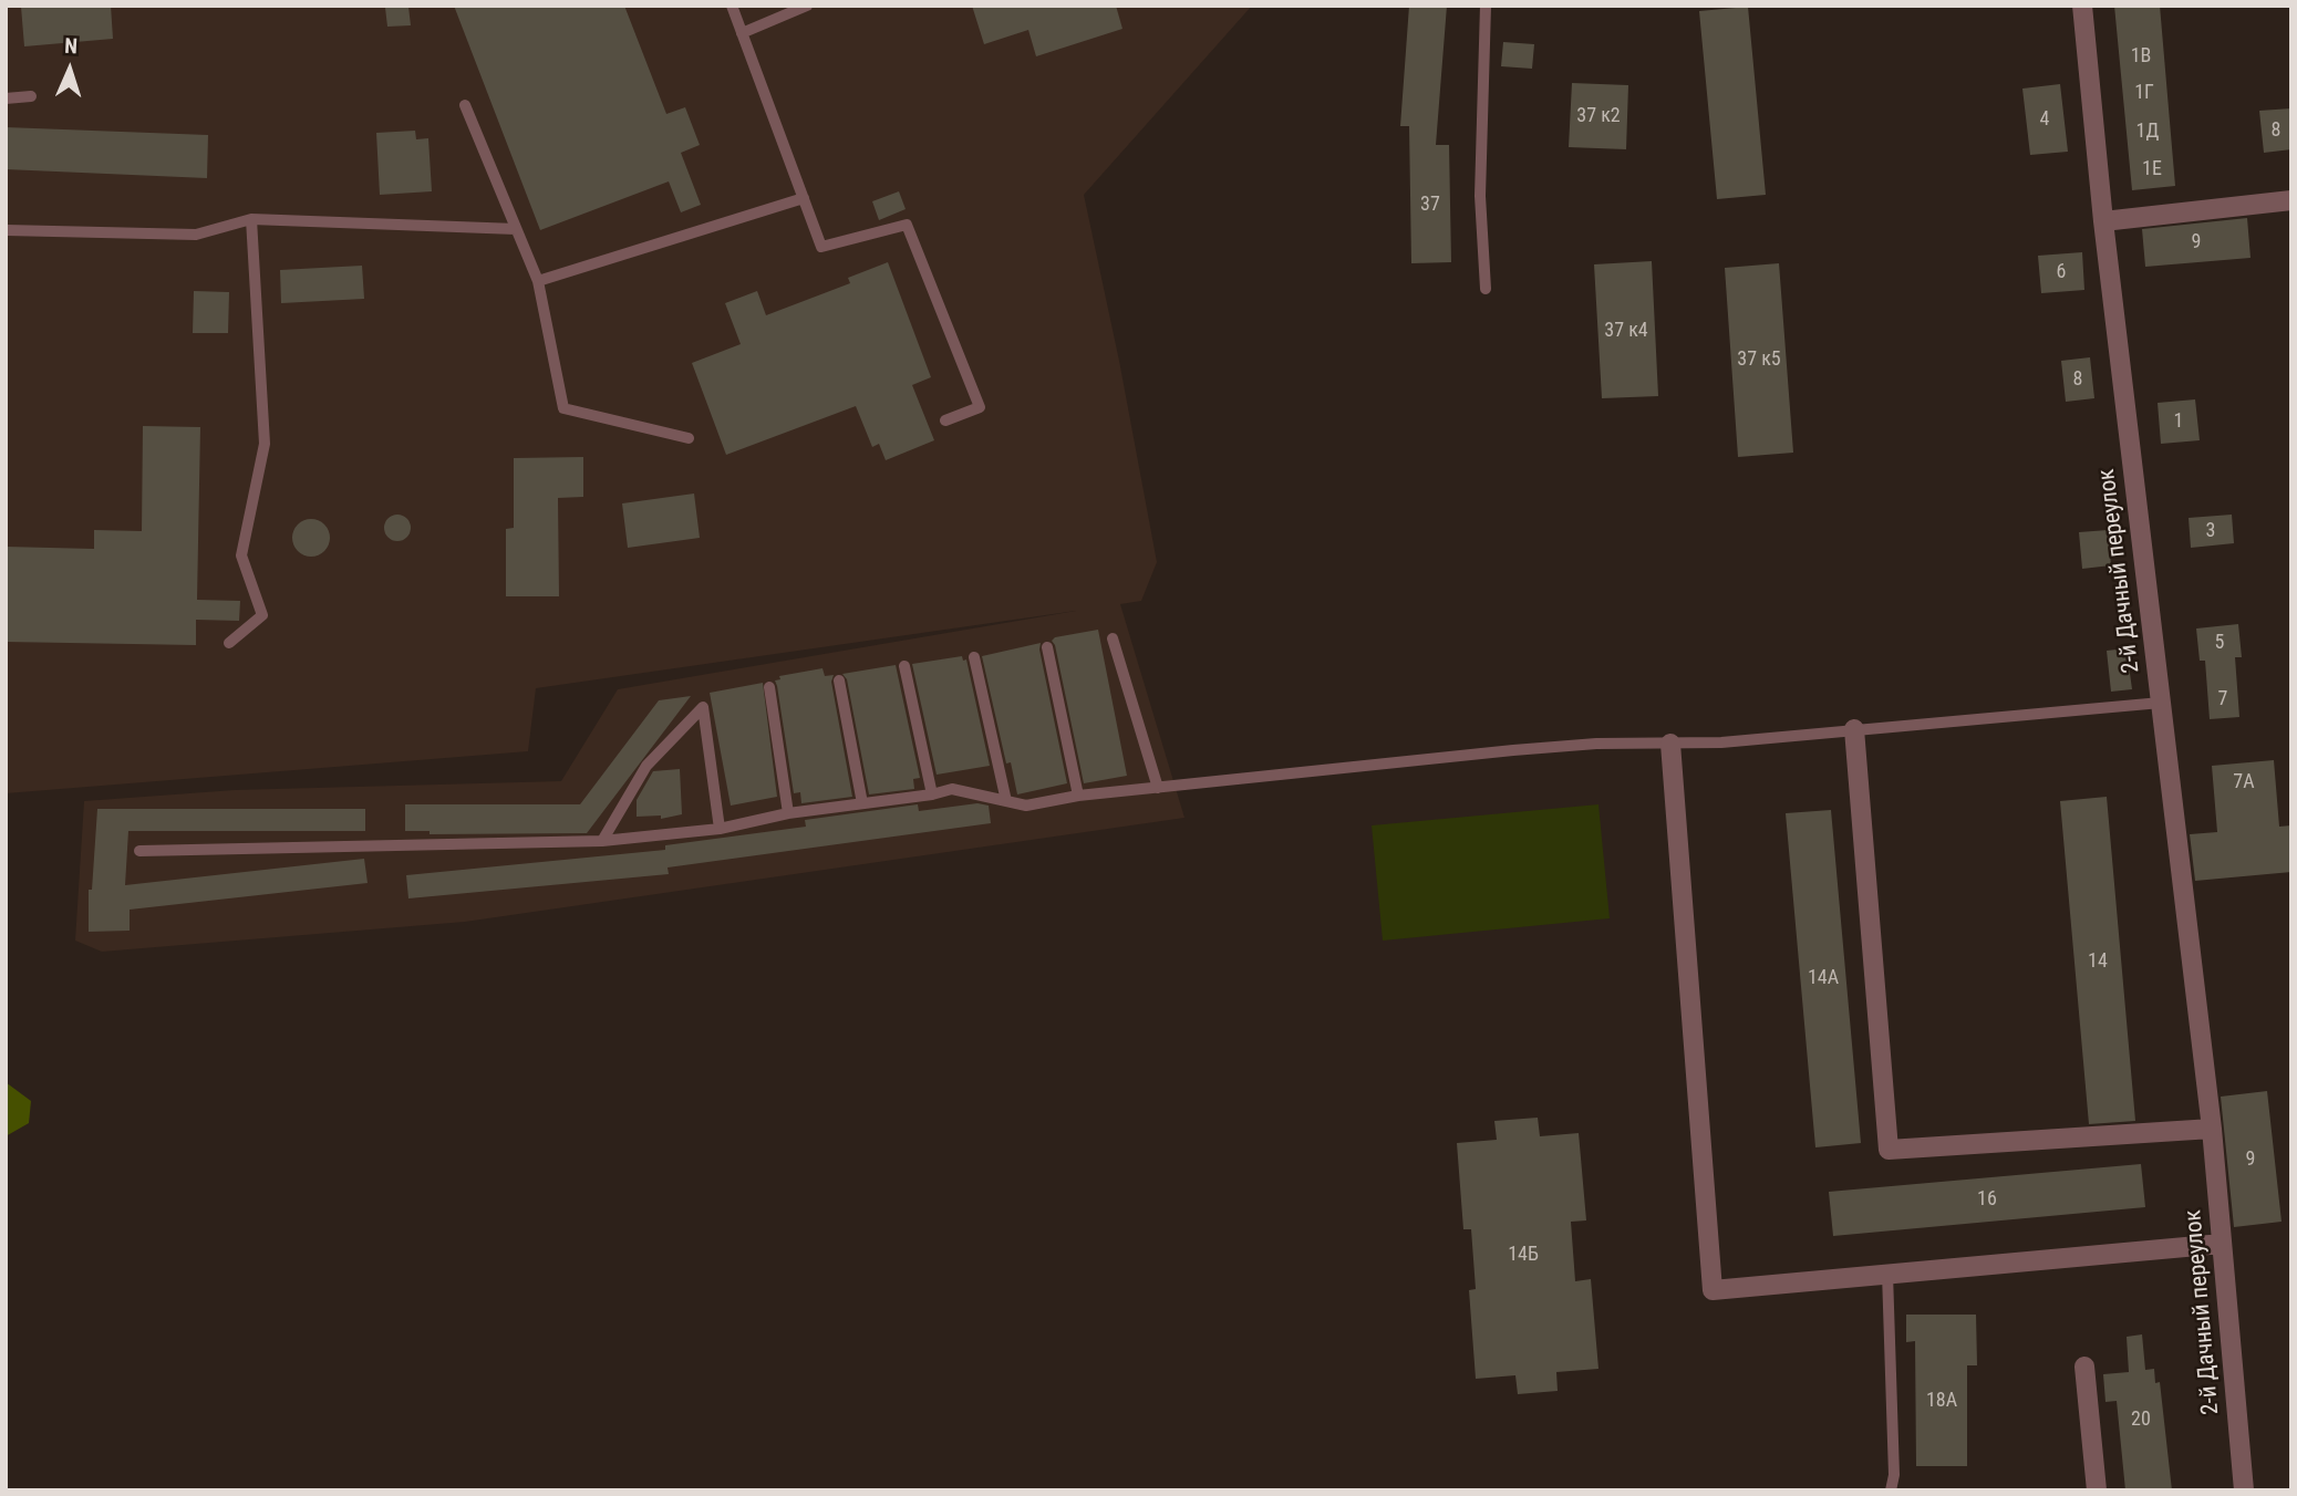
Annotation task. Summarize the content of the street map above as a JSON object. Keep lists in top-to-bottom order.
{
  "streets": {
    "street": ["2-й Дачный переулок"]
  },
  "house_numbers": [
    "1В",
    "1Г",
    "37 к2",
    "4",
    "8",
    "1Д",
    "1Е",
    "37",
    "9",
    "6",
    "37 к4",
    "37 к5",
    "8",
    "1",
    "3",
    "5",
    "7",
    "7А",
    "14",
    "14А",
    "9",
    "16",
    "14Б",
    "18А",
    "20"
  ],
  "north": "top"
}
